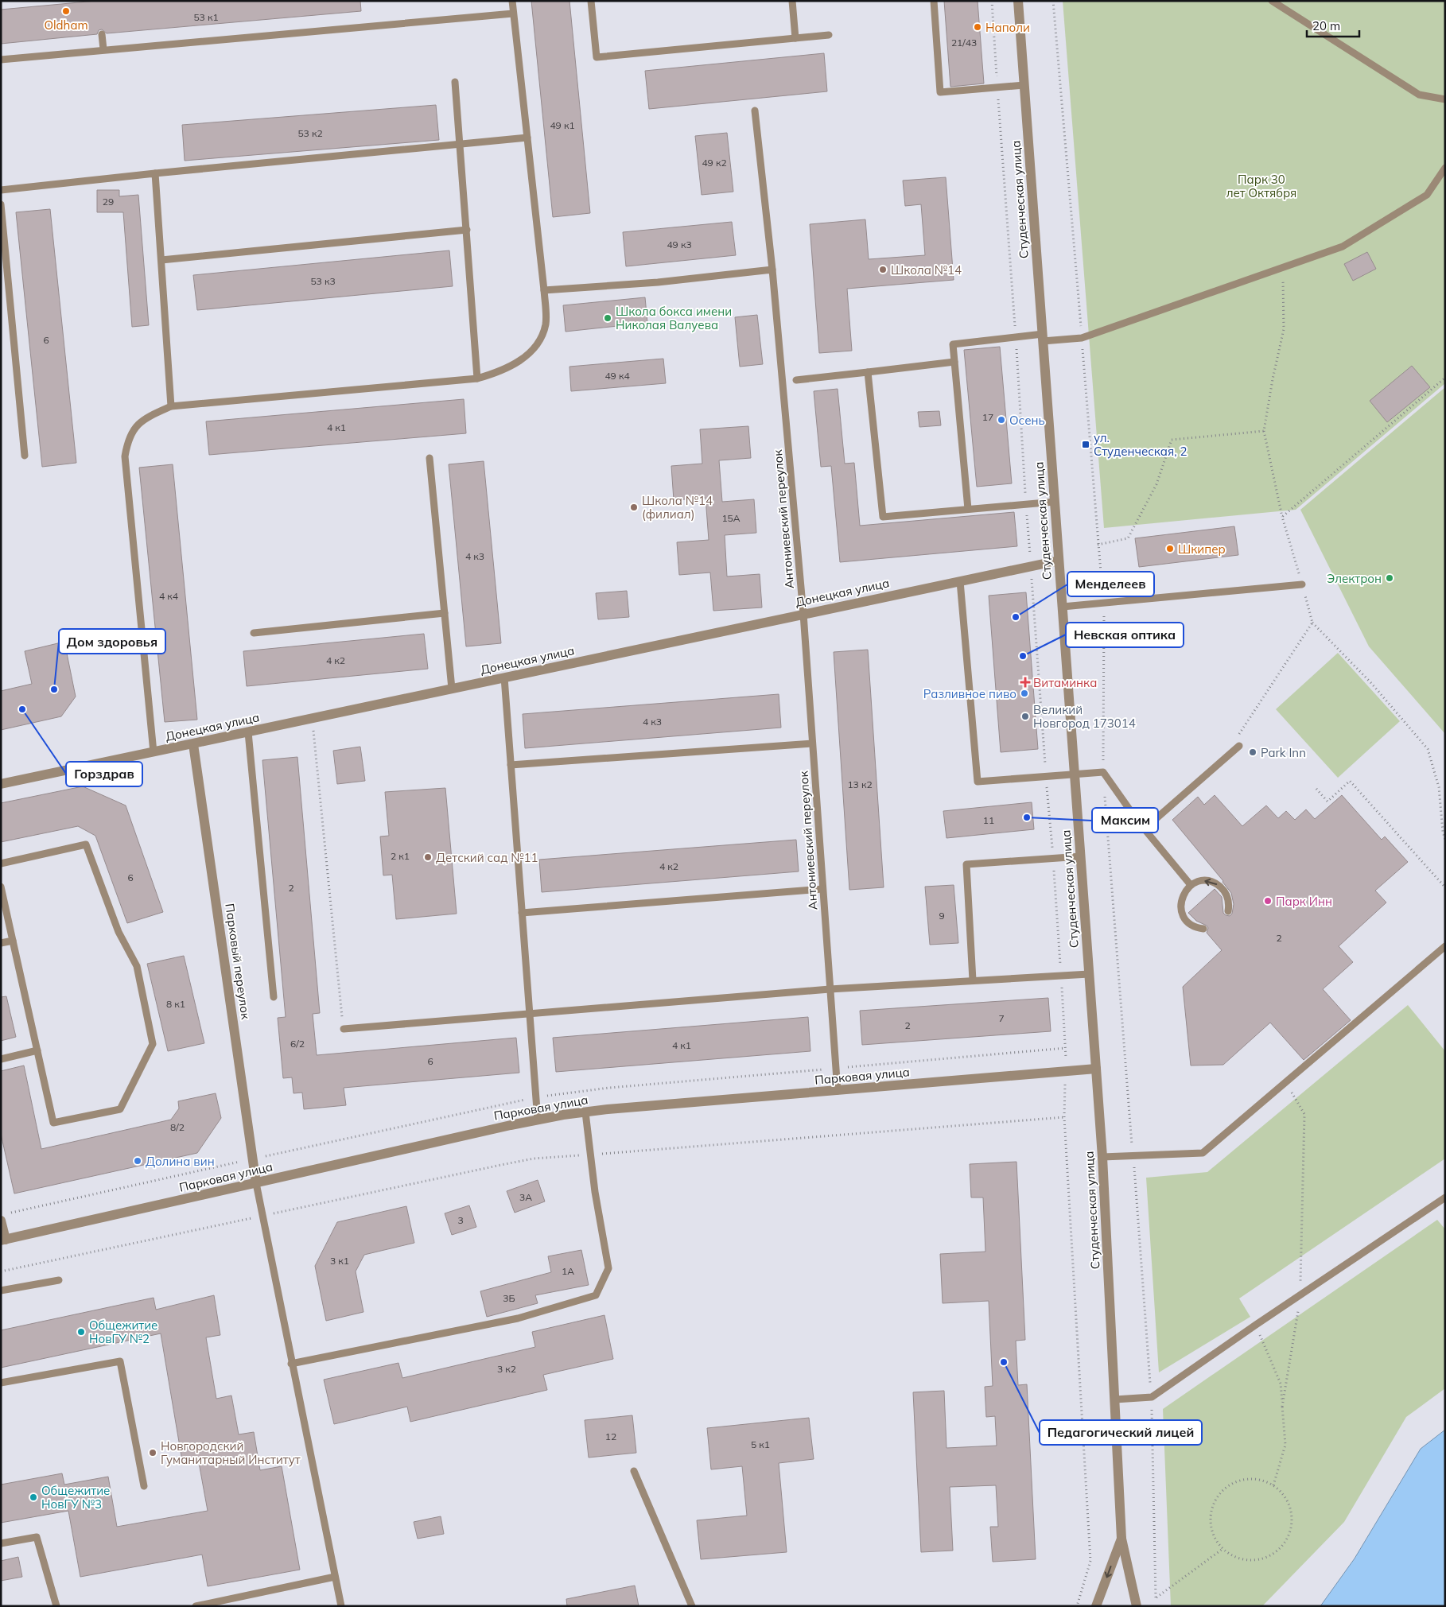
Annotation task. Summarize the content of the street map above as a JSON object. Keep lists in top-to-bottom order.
{
  "streets": {
    "street": [
      "Студенческая улица",
      "Донецкая улица",
      "Парковый переулок",
      "Парковая улица"
    ],
    "lane": ["Антониевский переулок"]
  },
  "crossings": [
    ["Студенческая улица", "Донецкая улица"],
    ["Студенческая улица", "Парковая улица"],
    ["Антониевский переулок", "Донецкая улица"],
    ["Антониевский переулок", "Парковая улица"],
    ["Донецкая улица", "Парковый переулок"],
    ["Парковый переулок", "Парковая улица"]
  ],
  "parks": ["Парк 30 лет Октября"],
  "places": {
    "other": [
      "Oldham",
      "Наполи",
      "Школа №14",
      "Школа бокса имени Николая Валуева",
      "Осень",
      "Школа №14 (филиал)",
      "Шкипер",
      "Электрон",
      "Менделеев",
      "Невская оптика",
      "Дом здоровья",
      "Разливное пиво",
      "Горздрав",
      "Великий Новгород 173014",
      "Park Inn",
      "Максим",
      "Детский сад №11",
      "Парк Инн",
      "Долина вин",
      "Общежитие НовГУ №2",
      "Педагогический лицей",
      "Новгородский Гуманитарный Институт",
      "Общежитие НовГУ №3"
    ],
    "transit": ["ул. Студенческая, 2"],
    "health": ["Витаминка"]
  },
  "house_numbers": [
    "53 к1",
    "21/43",
    "49 к1",
    "53 к2",
    "49 к2",
    "29",
    "49 к3",
    "53 к3",
    "6",
    "49 к4",
    "17",
    "4 к1",
    "15А",
    "4 к3",
    "4 к4",
    "4 к2",
    "4 к3",
    "13 к2",
    "11",
    "2 к1",
    "4 к2",
    "6",
    "2",
    "9",
    "2",
    "8 к1",
    "7",
    "2",
    "6/2",
    "4 к1",
    "6",
    "8/2",
    "3А",
    "3",
    "3 к1",
    "1А",
    "3Б",
    "3 к2",
    "12",
    "5 к1"
  ],
  "scale_bar": "20 m"
}
